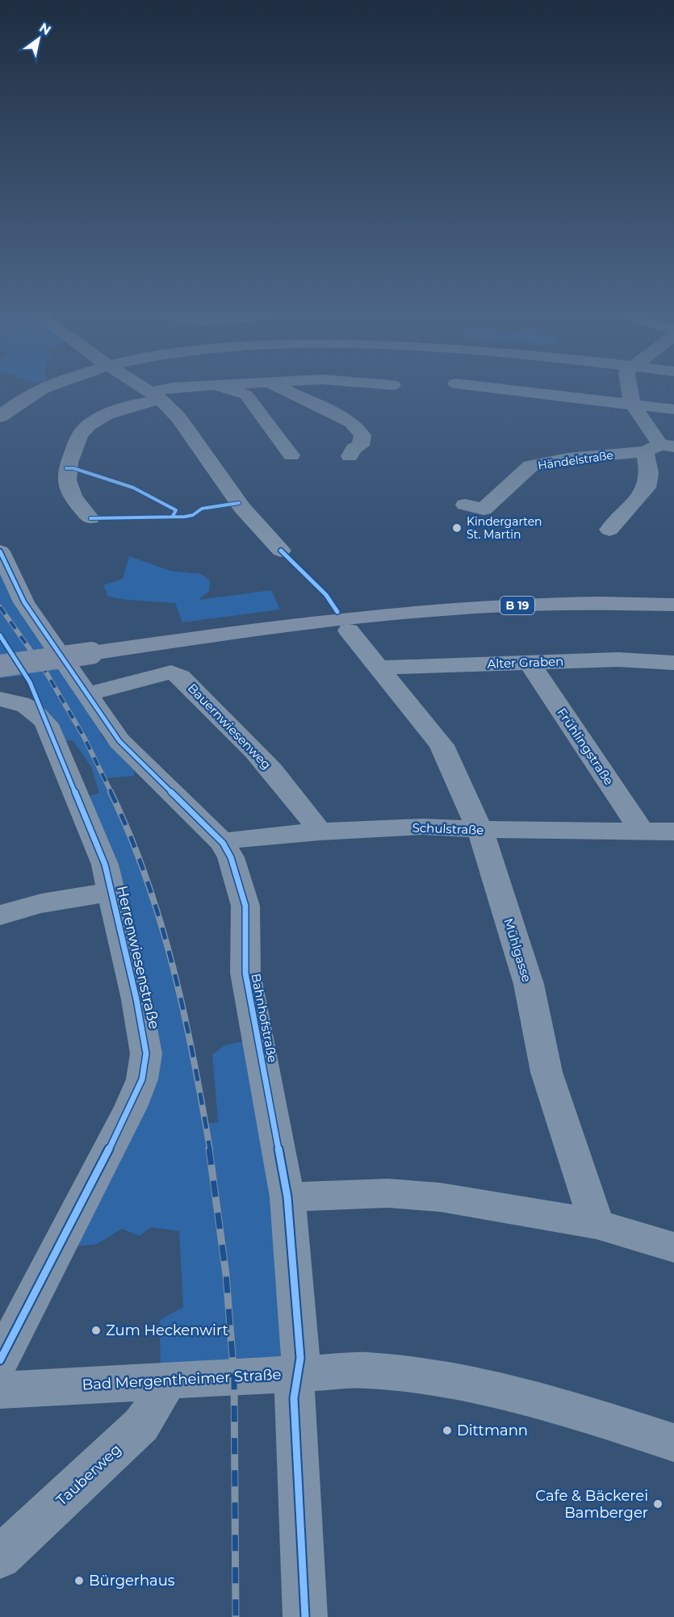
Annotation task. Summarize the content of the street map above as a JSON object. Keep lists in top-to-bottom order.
{
  "streets": {
    "main road": ["B 19"],
    "street": [
      "Händelstraße",
      "Alter Graben",
      "Bauernwiesenweg",
      "Frühlingstraße",
      "Schulstraße",
      "Mühlgasse",
      "Herrenwiesenstraße",
      "Bahnhofstraße",
      "Bad Mergentheimer Straße",
      "Tauberweg"
    ]
  },
  "crossings": [
    ["B 19", "Mühlgasse"],
    ["Alter Graben", "Frühlingstraße"],
    ["Alter Graben", "Mühlgasse"],
    ["Bauernwiesenweg", "Schulstraße"],
    ["Bauernwiesenweg", "Bahnhofstraße"],
    ["Frühlingstraße", "Schulstraße"],
    ["Schulstraße", "Mühlgasse"],
    ["Schulstraße", "Bahnhofstraße"],
    ["Bahnhofstraße", "Bad Mergentheimer Straße"],
    ["Bad Mergentheimer Straße", "Tauberweg"]
  ],
  "places": [
    "Kindergarten St. Martin",
    "Zum Heckenwirt",
    "Dittmann",
    "Cafe & Bäckerei Bamberger",
    "Bürgerhaus"
  ],
  "north": "top right"
}
